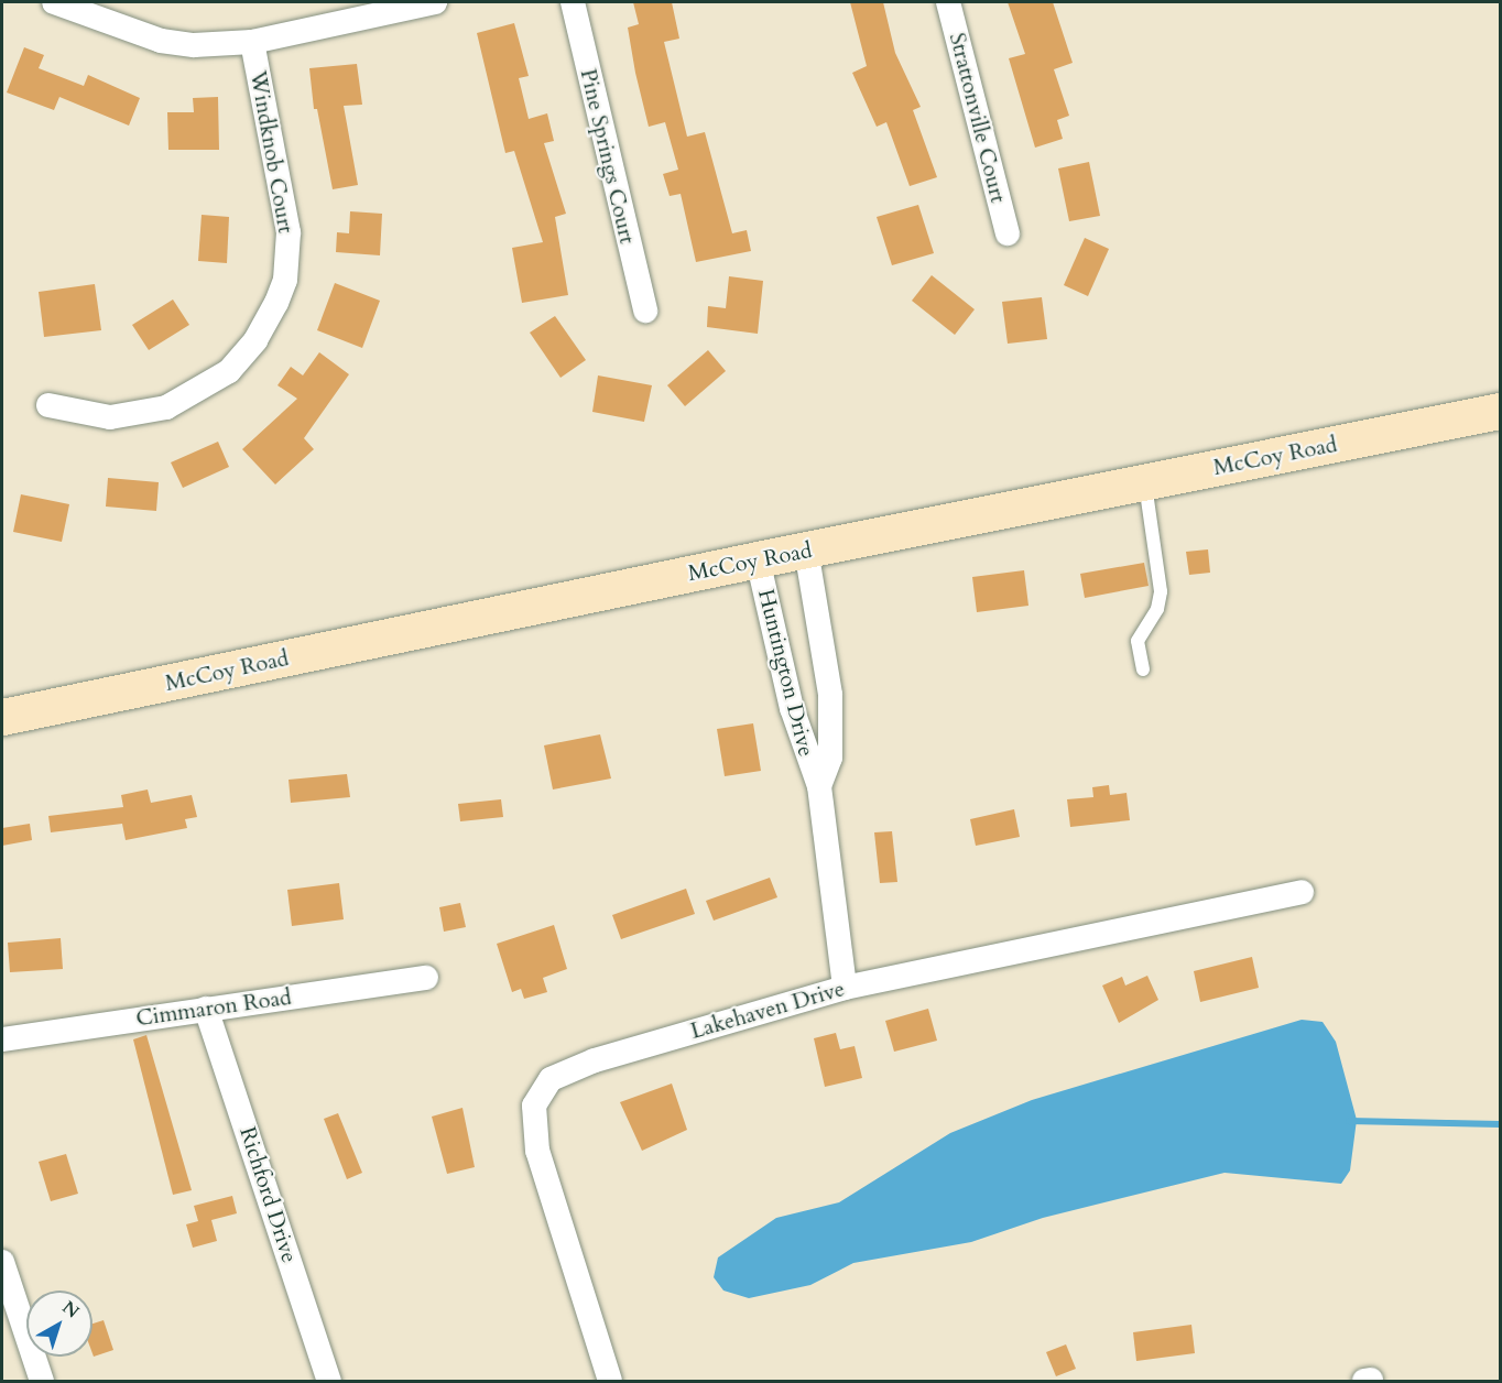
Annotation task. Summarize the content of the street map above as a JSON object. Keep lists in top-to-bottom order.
{
  "streets": {
    "main road": ["McCoy Road"],
    "street": [
      "Strattonville Court",
      "Windknob Court",
      "Pine Springs Court",
      "Huntington Drive",
      "Cimmaron Road",
      "Lakehaven Drive",
      "Richford Drive"
    ]
  },
  "crossings": [
    ["McCoy Road", "Huntington Drive"],
    ["Huntington Drive", "Lakehaven Drive"],
    ["Cimmaron Road", "Richford Drive"]
  ],
  "north": "top right"
}
